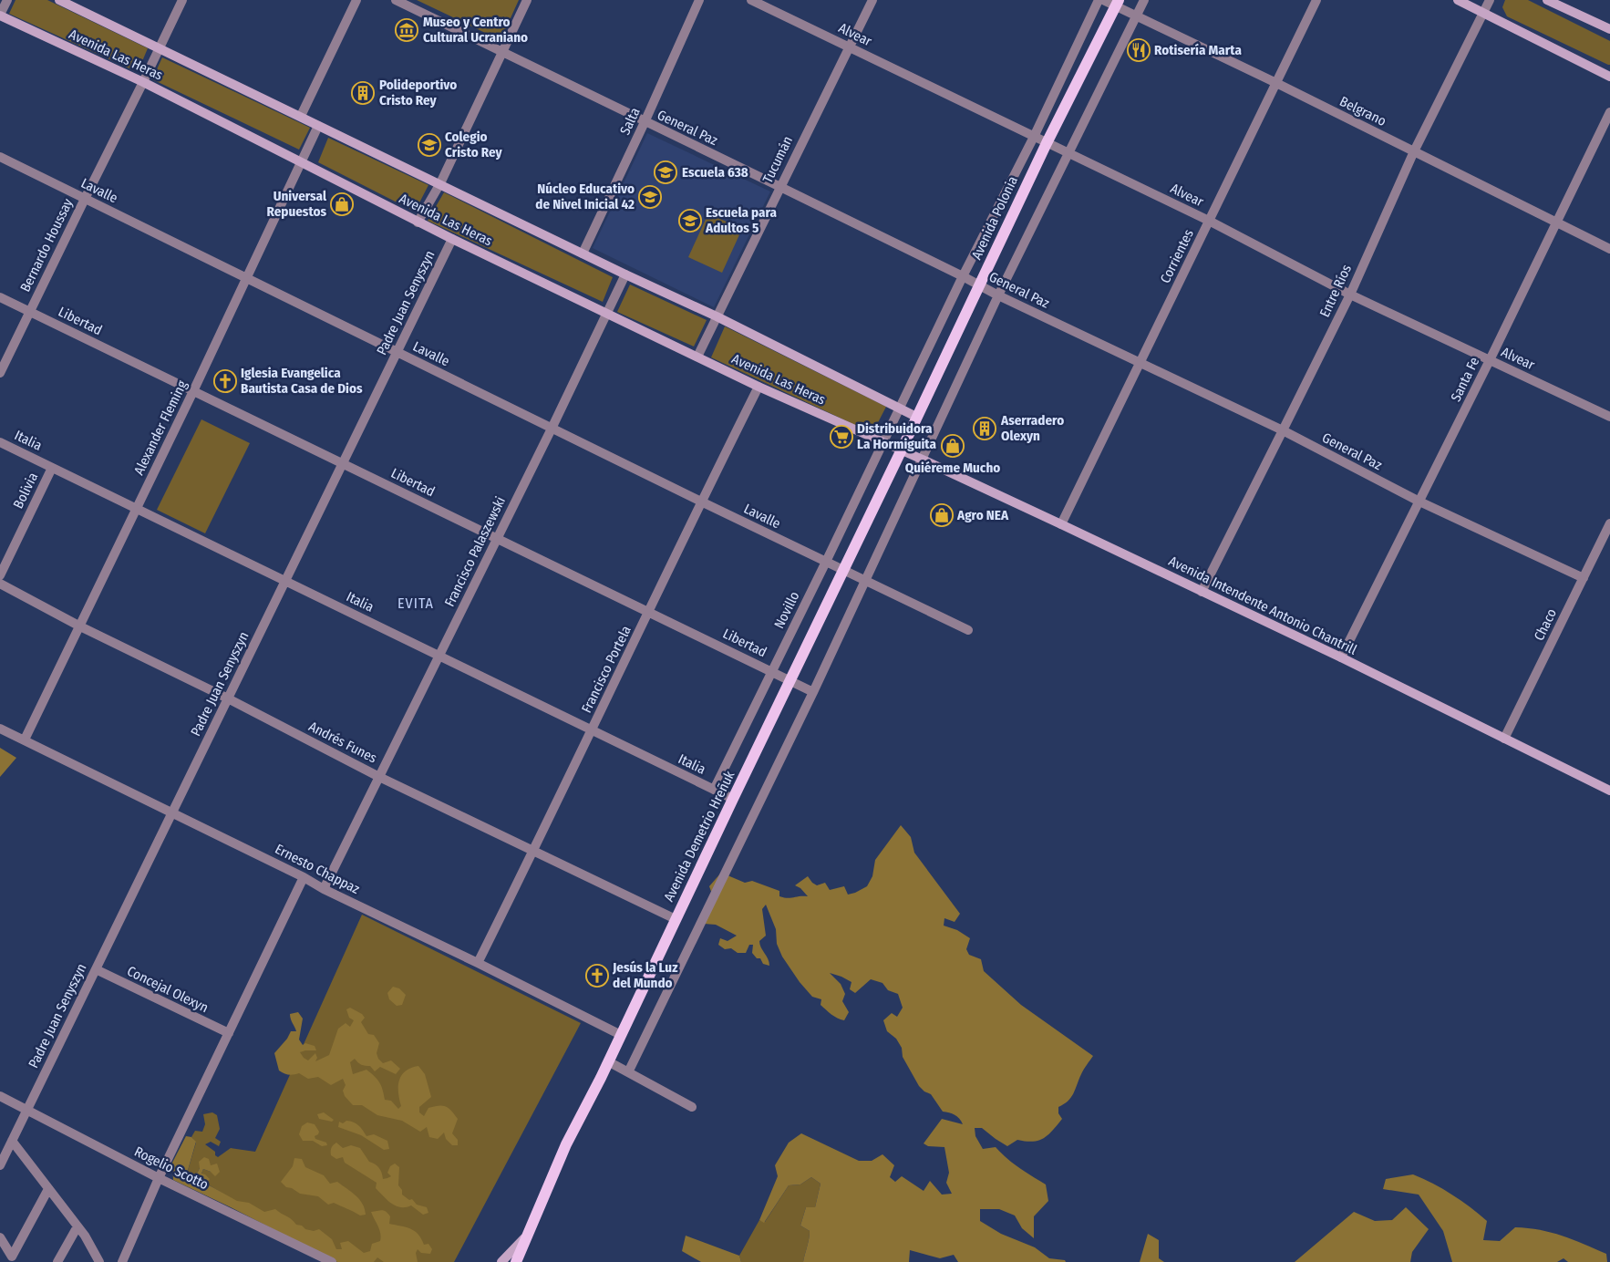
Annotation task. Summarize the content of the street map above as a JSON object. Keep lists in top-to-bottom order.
{
  "streets": {
    "main road": [
      "Avenida Las Heras",
      "Avenida Polonia",
      "Avenida Intendente Antonio Chantrill",
      "Avenida Demetrio Hreñuk"
    ],
    "street": [
      "Alvear",
      "Belgrano",
      "Salta",
      "General Paz",
      "Tucumán",
      "Lavalle",
      "Bernardo Houssay",
      "Corrientes",
      "Entre Ríos",
      "Padre Juan Senyszyn",
      "Libertad",
      "Santa Fe",
      "Alexander Fleming",
      "Italia",
      "Bolivia",
      "Francisco Palaszewski",
      "Novillo",
      "Chaco",
      "Francisco Portela",
      "Andrés Funes",
      "Ernesto Chappaz",
      "Concejal Olexyn",
      "Rogelio Scotto"
    ]
  },
  "crossings": [
    ["Alvear", "Tucumán"],
    ["Alvear", "Avenida Polonia"],
    ["Alvear", "Corrientes"],
    ["Alvear", "Entre Ríos"],
    ["Alvear", "Santa Fe"],
    ["Avenida Las Heras", "Salta"],
    ["Avenida Las Heras", "Tucumán"],
    ["Avenida Las Heras", "Avenida Polonia"],
    ["Avenida Las Heras", "Bernardo Houssay"],
    ["Avenida Las Heras", "Padre Juan Senyszyn"],
    ["Avenida Las Heras", "Alexander Fleming"],
    ["Avenida Las Heras", "Francisco Palaszewski"],
    ["Avenida Las Heras", "Avenida Intendente Antonio Chantrill"],
    ["Avenida Las Heras", "Novillo"],
    ["Avenida Las Heras", "Francisco Portela"],
    ["Avenida Las Heras", "Avenida Demetrio Hreñuk"],
    ["Belgrano", "Avenida Polonia"],
    ["Belgrano", "Corrientes"],
    ["Belgrano", "Entre Ríos"],
    ["Belgrano", "Santa Fe"],
    ["Salta", "General Paz"],
    ["General Paz", "Tucumán"],
    ["General Paz", "Avenida Polonia"],
    ["General Paz", "Corrientes"],
    ["General Paz", "Entre Ríos"],
    ["General Paz", "Santa Fe"],
    ["General Paz", "Chaco"],
    ["Lavalle", "Bernardo Houssay"],
    ["Lavalle", "Padre Juan Senyszyn"],
    ["Lavalle", "Alexander Fleming"],
    ["Lavalle", "Francisco Palaszewski"],
    ["Lavalle", "Novillo"],
    ["Lavalle", "Francisco Portela"],
    ["Lavalle", "Avenida Demetrio Hreñuk"],
    ["Avenida Polonia", "Avenida Intendente Antonio Chantrill"],
    ["Avenida Polonia", "Novillo"],
    ["Avenida Polonia", "Avenida Demetrio Hreñuk"],
    ["Bernardo Houssay", "Libertad"],
    ["Corrientes", "Avenida Intendente Antonio Chantrill"],
    ["Entre Ríos", "Avenida Intendente Antonio Chantrill"],
    ["Padre Juan Senyszyn", "Libertad"],
    ["Padre Juan Senyszyn", "Italia"],
    ["Padre Juan Senyszyn", "Andrés Funes"],
    ["Padre Juan Senyszyn", "Ernesto Chappaz"],
    ["Padre Juan Senyszyn", "Concejal Olexyn"],
    ["Padre Juan Senyszyn", "Rogelio Scotto"],
    ["Libertad", "Alexander Fleming"],
    ["Libertad", "Francisco Palaszewski"],
    ["Libertad", "Novillo"],
    ["Libertad", "Francisco Portela"],
    ["Libertad", "Avenida Demetrio Hreñuk"],
    ["Santa Fe", "Avenida Intendente Antonio Chantrill"],
    ["Alexander Fleming", "Italia"],
    ["Alexander Fleming", "Andrés Funes"],
    ["Alexander Fleming", "Ernesto Chappaz"],
    ["Italia", "Bolivia"],
    ["Italia", "Francisco Palaszewski"],
    ["Italia", "Novillo"],
    ["Italia", "Francisco Portela"],
    ["Italia", "Avenida Demetrio Hreñuk"],
    ["Francisco Palaszewski", "Andrés Funes"],
    ["Francisco Palaszewski", "Ernesto Chappaz"],
    ["Avenida Intendente Antonio Chantrill", "Chaco"],
    ["Avenida Intendente Antonio Chantrill", "Avenida Demetrio Hreñuk"],
    ["Francisco Portela", "Andrés Funes"],
    ["Francisco Portela", "Ernesto Chappaz"],
    ["Andrés Funes", "Avenida Demetrio Hreñuk"],
    ["Avenida Demetrio Hreñuk", "Ernesto Chappaz"]
  ],
  "districts": ["EVITA"],
  "places": {
    "museum": ["Museo y Centro Cultural Ucraniano"],
    "restaurant": ["Rotisería Marta"],
    "building": ["Polideportivo Cristo Rey", "Aserradero Olexyn"],
    "school or university": [
      "Colegio Cristo Rey",
      "Escuela 638",
      "Núcleo Educativo de Nivel Inicial 42",
      "Escuela para Adultos 5"
    ],
    "shop": ["Universal Repuestos", "Quiéreme Mucho", "Agro NEA"],
    "church": ["Iglesia Evangelica Bautista Casa de Dios", "Jesús la Luz del Mundo"],
    "supermarket": ["Distribuidora La Hormiguita"]
  }
}
